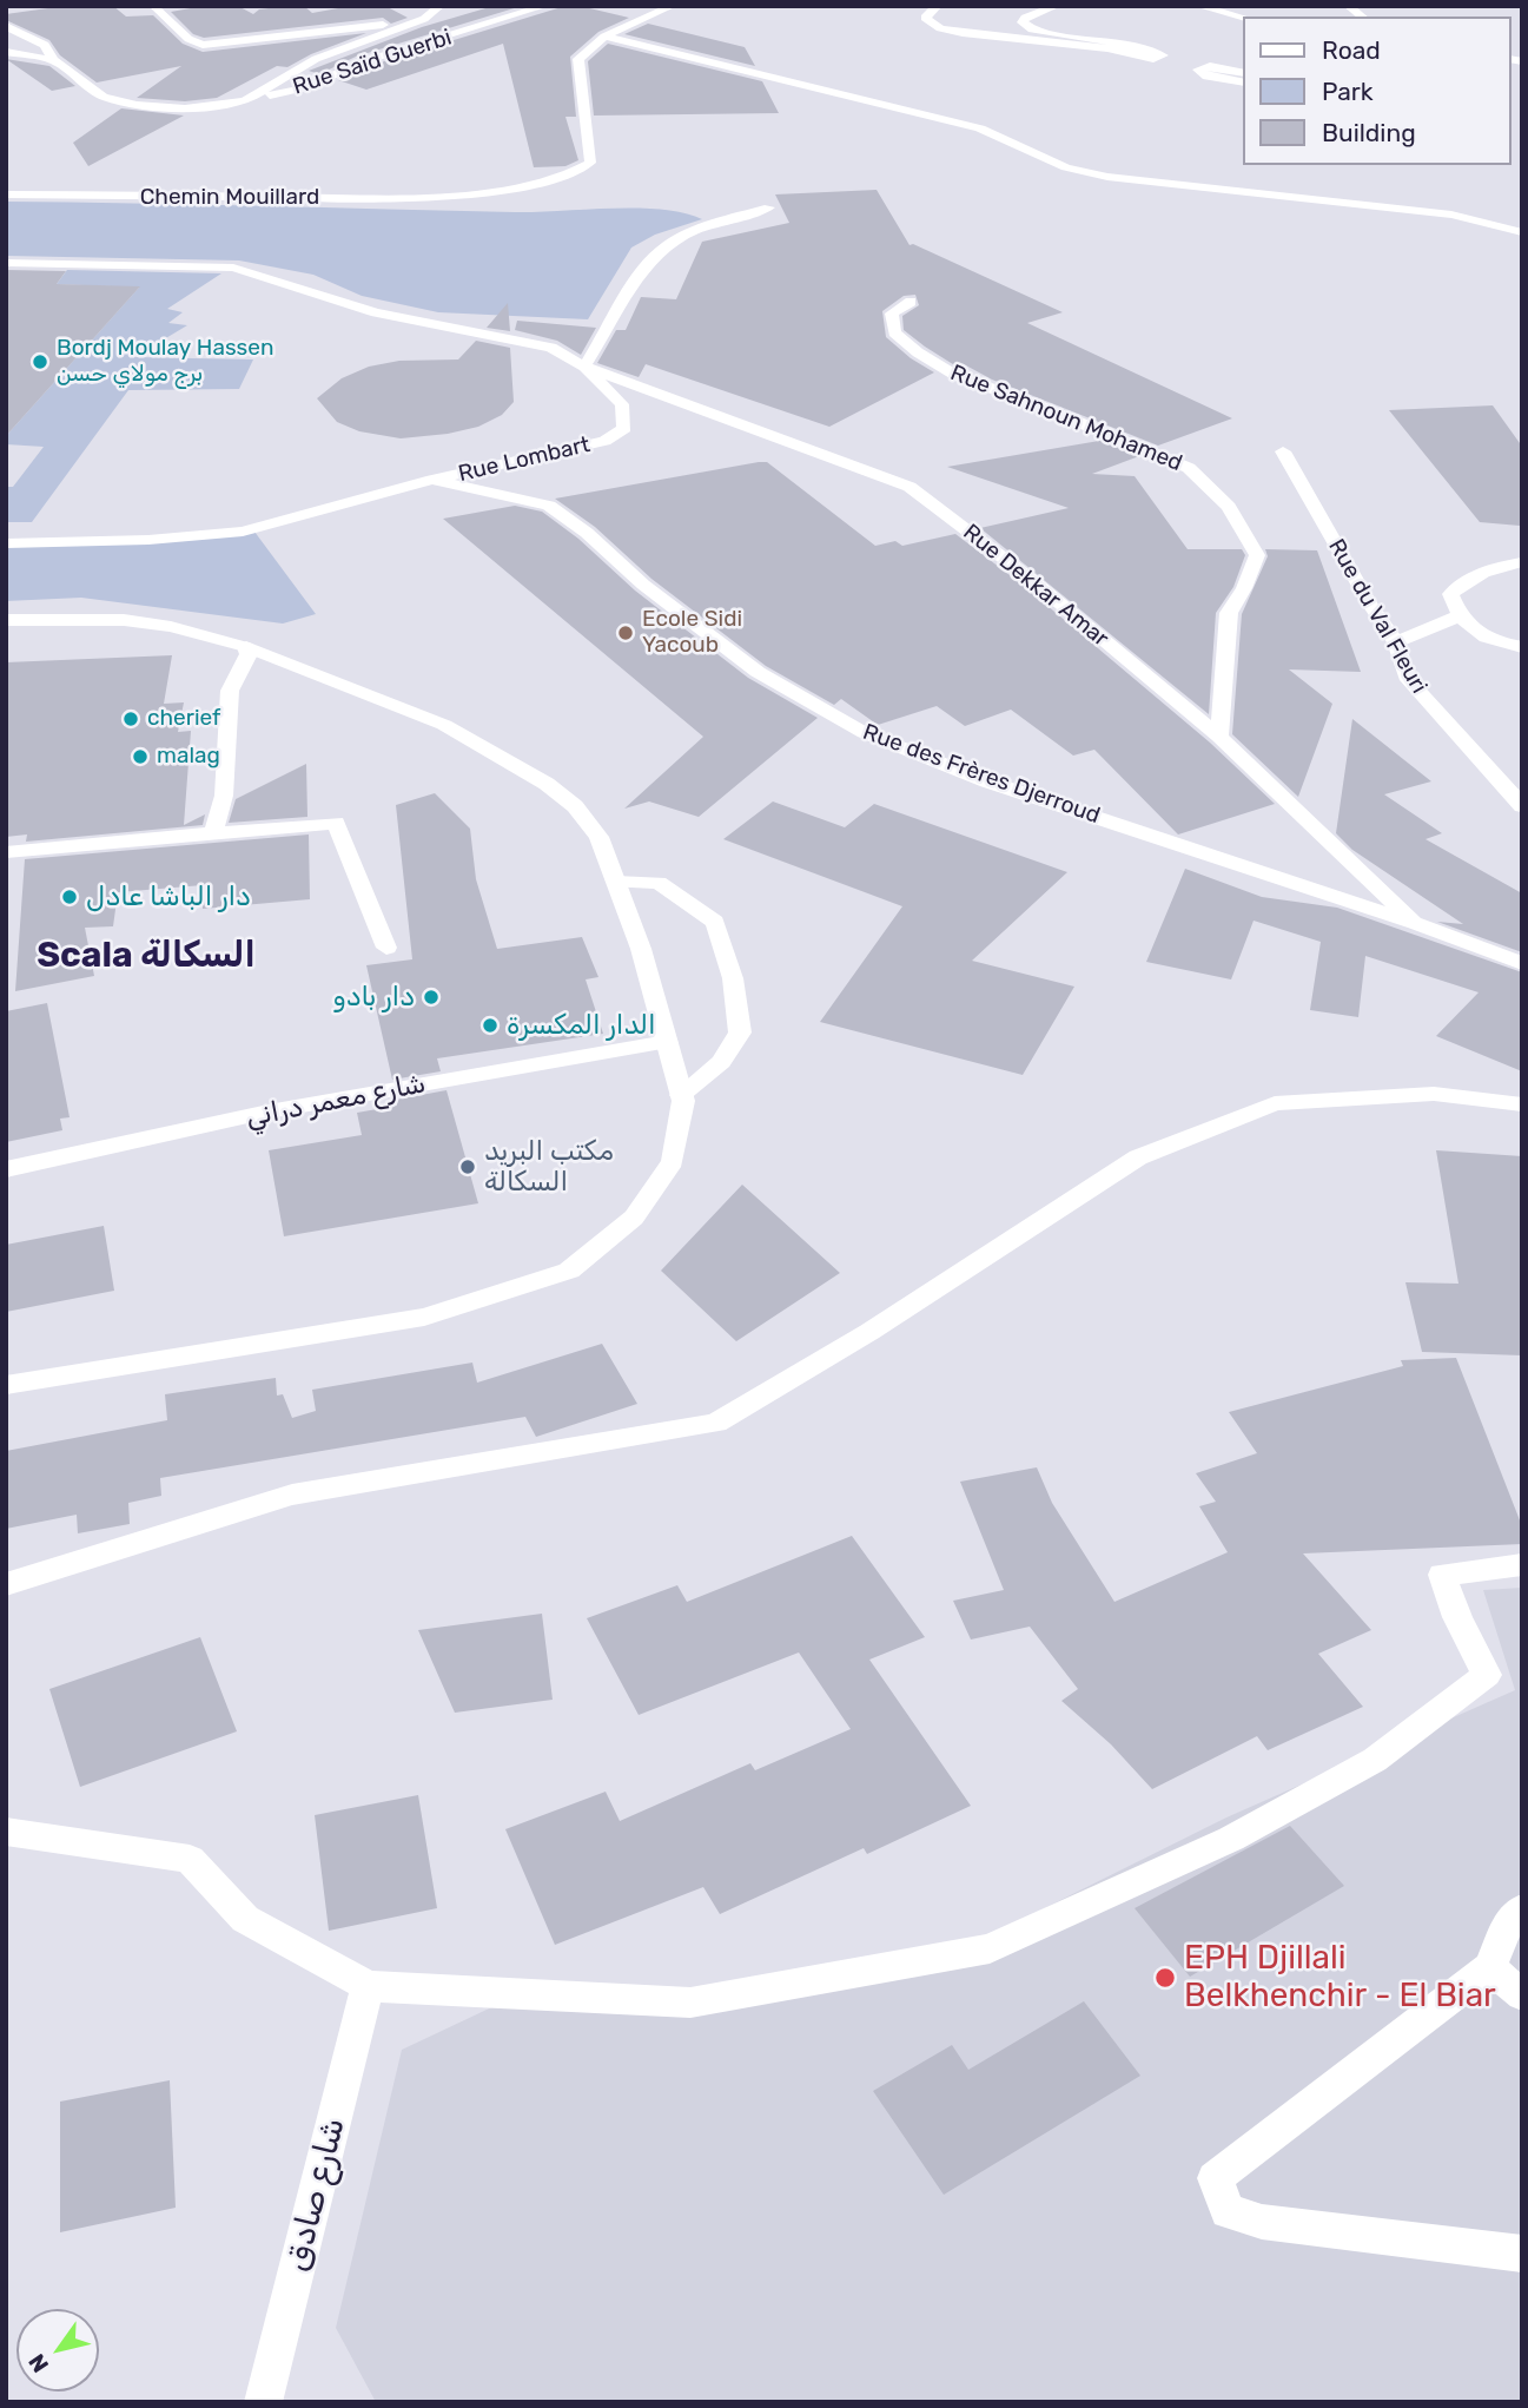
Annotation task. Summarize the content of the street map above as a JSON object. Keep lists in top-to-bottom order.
{
  "streets": {
    "street": [
      "Rue Saïd Guerbi",
      "Chemin Mouillard",
      "Rue Sahnoun Mohamed",
      "Rue Lombart",
      "Rue Dekkar Amar",
      "Rue du Val Fleuri",
      "Rue des Frères Djerroud",
      "شارع معمر دراني",
      "شارع صادق"
    ]
  },
  "crossings": [
    ["Rue Sahnoun Mohamed", "Rue Dekkar Amar"],
    ["Rue Lombart", "Rue Dekkar Amar"],
    ["Rue Lombart", "Rue des Frères Djerroud"],
    ["Rue Dekkar Amar", "Rue des Frères Djerroud"]
  ],
  "districts": ["Scala السكالة"],
  "places": [
    "Bordj Moulay Hassen برج مولاي حسن",
    "Ecole Sidi Yacoub",
    "cherief",
    "malag",
    "دار الباشا عادل",
    "دار بادو",
    "الدار المكسرة",
    "مكتب البريد السكالة",
    "EPH Djillali Belkhenchir - El Biar"
  ],
  "legend": ["Road", "Park", "Building"],
  "north": "bottom left"
}
